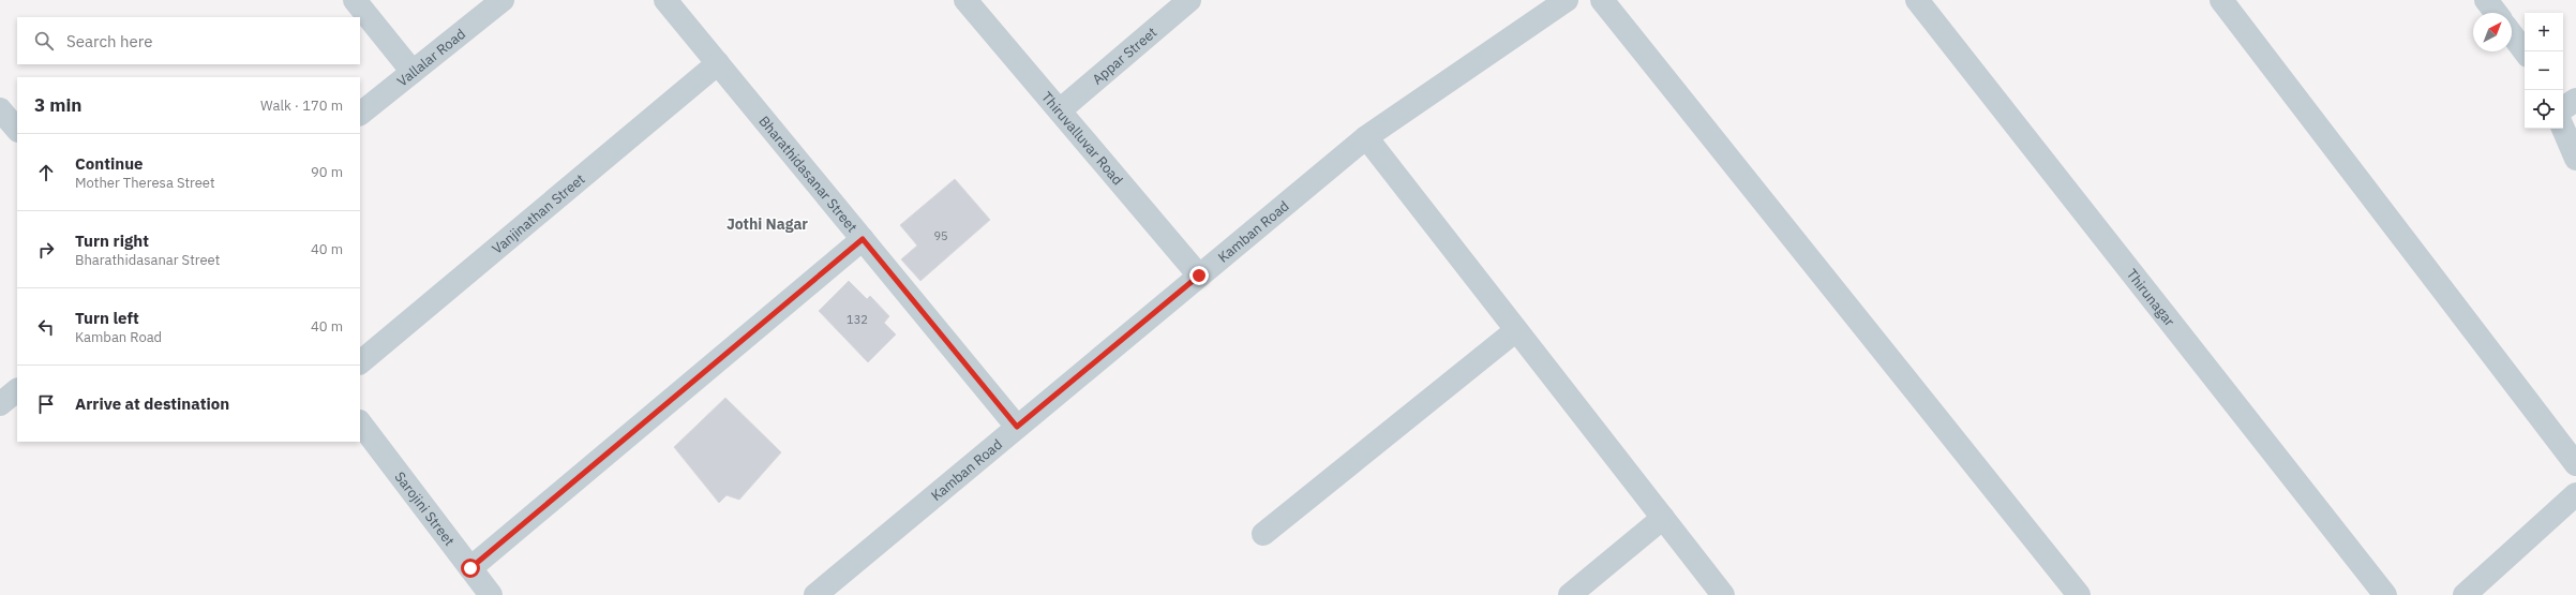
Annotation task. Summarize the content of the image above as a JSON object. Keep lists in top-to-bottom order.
{
  "streets": {
    "street": [
      "Appar Street",
      "Vallalar Road",
      "Thiruvalluvar Road",
      "Bharathidasanar Street",
      "Vanjinathan Street",
      "Kamban Road",
      "Thirunagar",
      "Sarojini Street"
    ]
  },
  "crossings": [
    ["Appar Street", "Thiruvalluvar Road"],
    ["Thiruvalluvar Road", "Kamban Road"],
    ["Bharathidasanar Street", "Vanjinathan Street"],
    ["Bharathidasanar Street", "Kamban Road"]
  ],
  "districts": ["Jothi Nagar"],
  "house_numbers": ["95", "132"],
  "north": "top right",
  "page": {
    "map_buttons": ["+", "−"],
    "search": "Search here",
    "heading": ["3 min", "Walk · 170 m"],
    "list": [
      ["Continue", "Mother Theresa Street", "90 m"],
      ["Turn right", "Bharathidasanar Street", "40 m"],
      ["Turn left", "Kamban Road", "40 m"],
      "Arrive at destination"
    ]
  }
}
